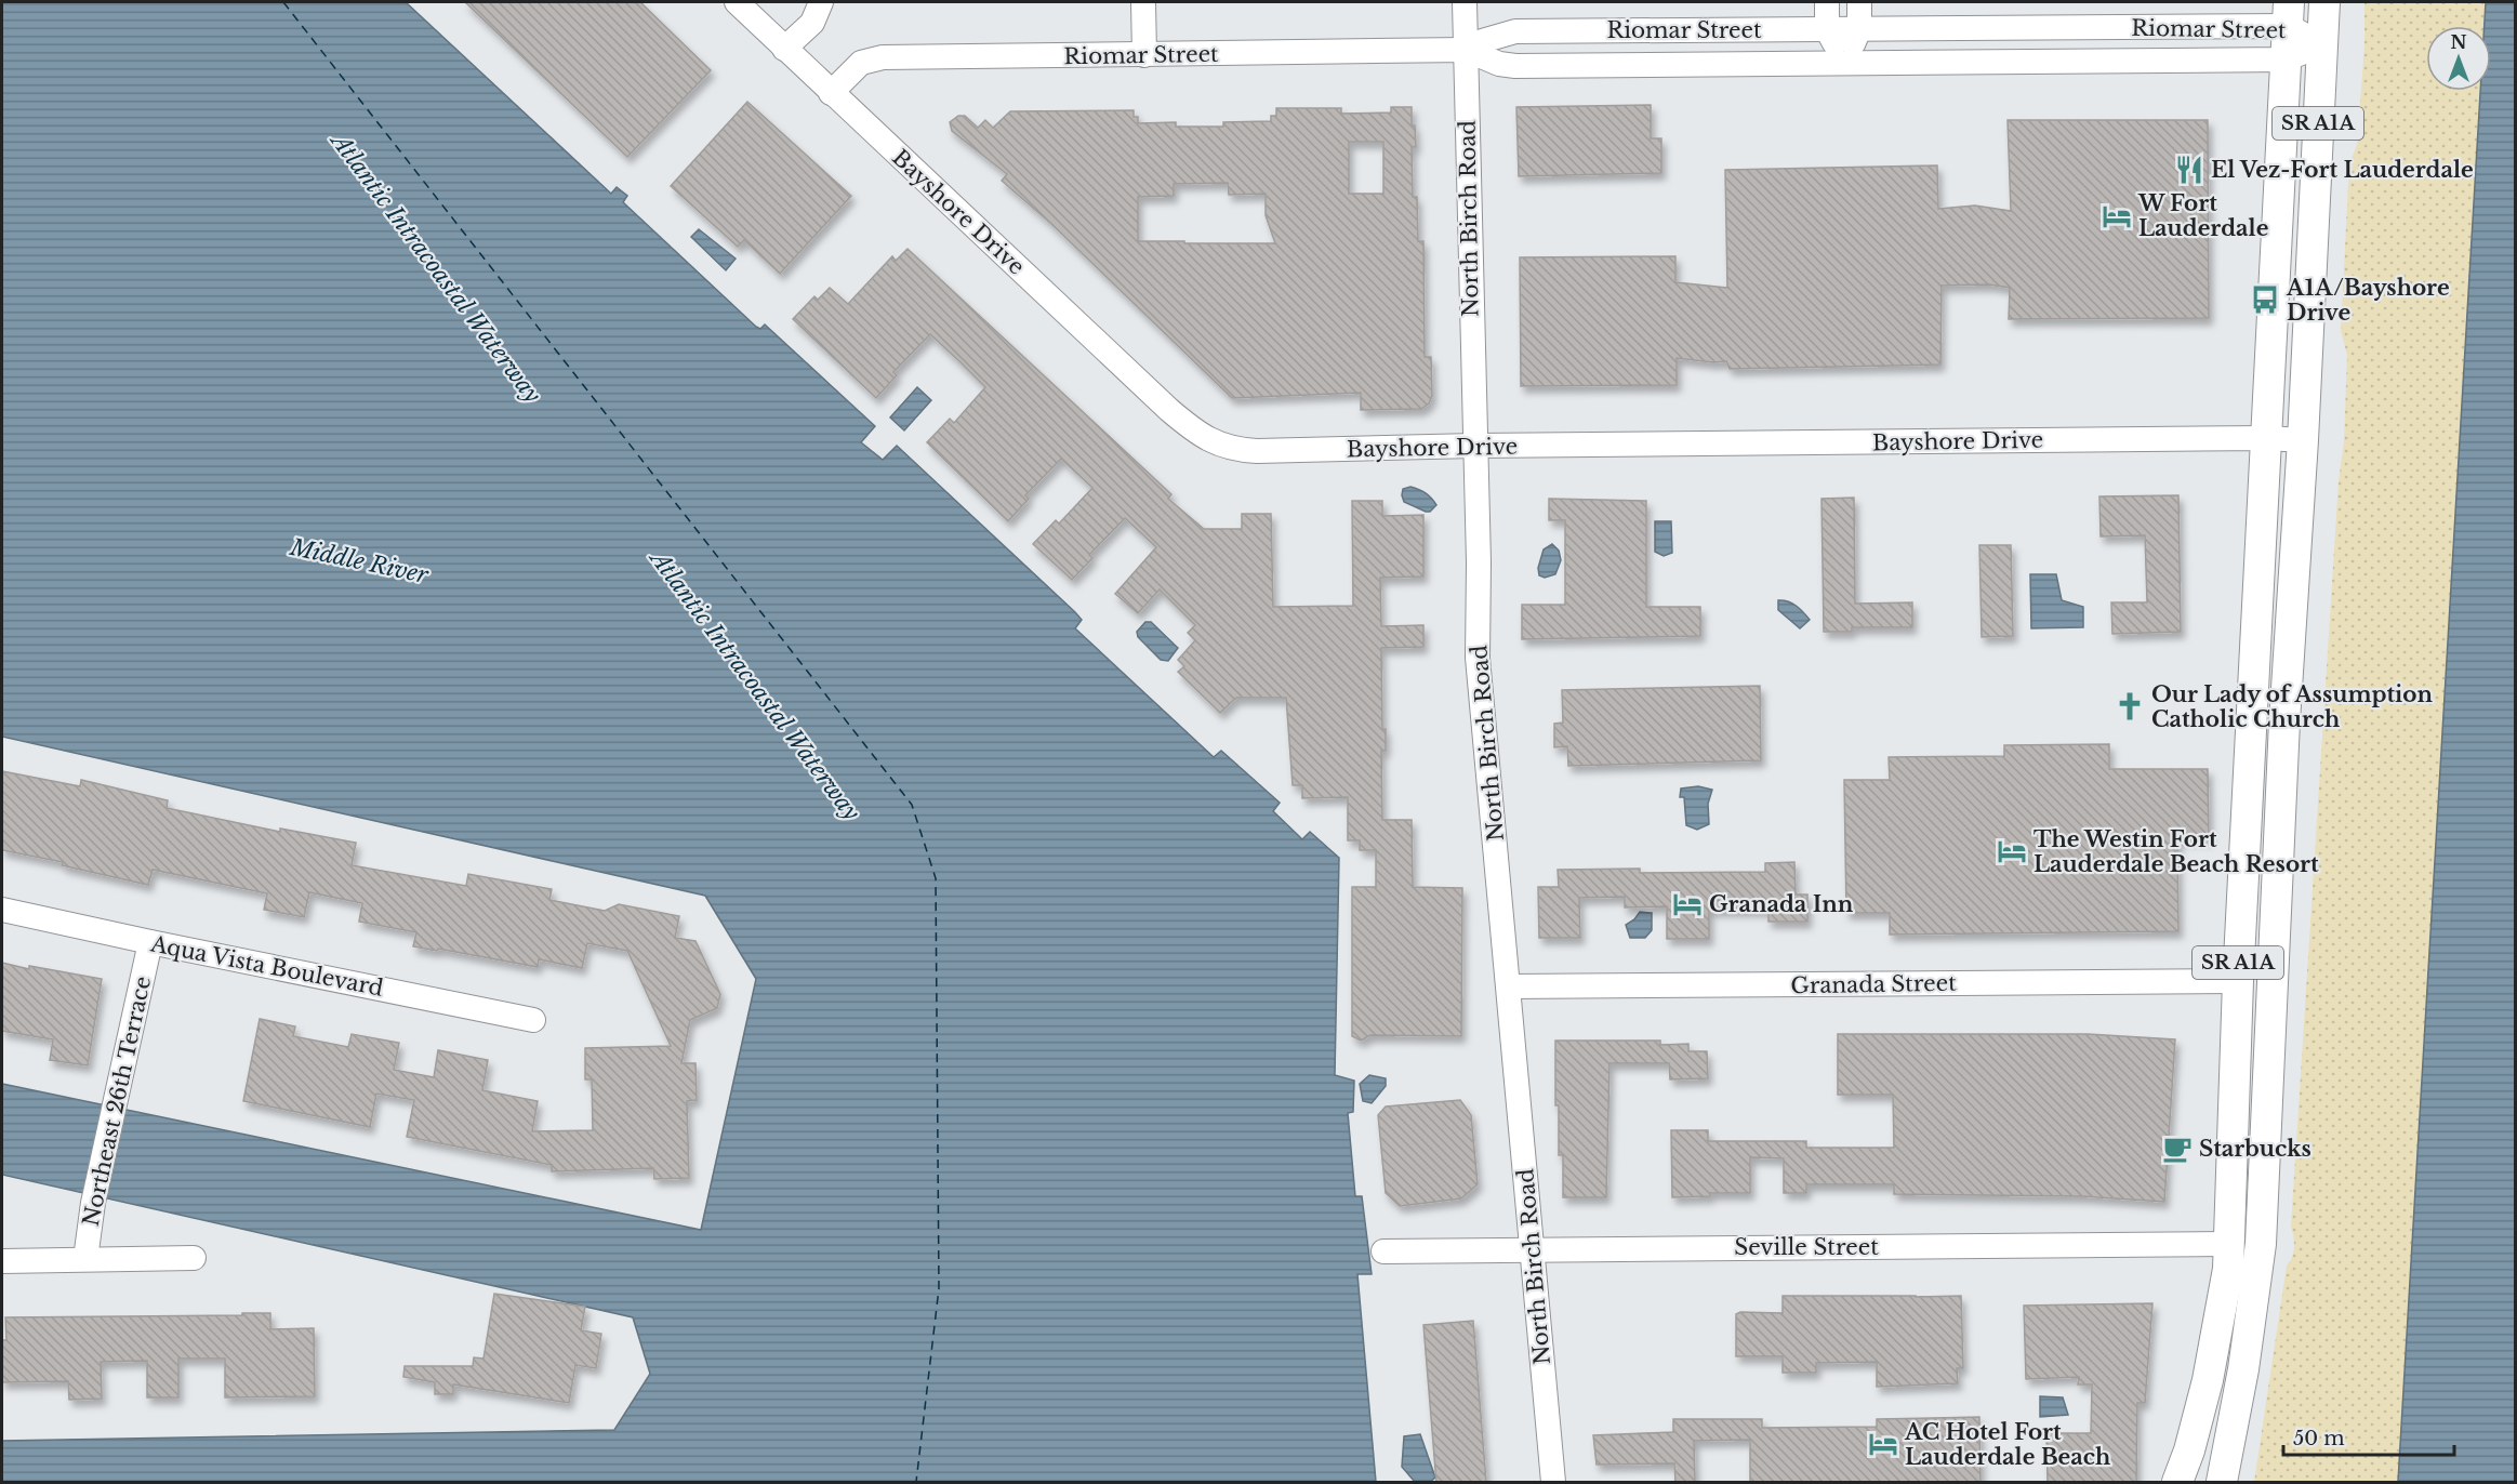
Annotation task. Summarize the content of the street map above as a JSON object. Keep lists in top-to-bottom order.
{
  "streets": {
    "main road": ["SR A1A"],
    "street": [
      "Riomar Street",
      "Bayshore Drive",
      "North Birch Road",
      "Aqua Vista Boulevard",
      "Granada Street",
      "Northeast 26th Terrace",
      "Seville Street"
    ]
  },
  "crossings": [
    ["Riomar Street", "SR A1A"],
    ["Riomar Street", "Bayshore Drive"],
    ["Riomar Street", "North Birch Road"],
    ["SR A1A", "Bayshore Drive"],
    ["SR A1A", "Granada Street"],
    ["SR A1A", "Seville Street"],
    ["Bayshore Drive", "North Birch Road"],
    ["North Birch Road", "Granada Street"],
    ["North Birch Road", "Seville Street"],
    ["Aqua Vista Boulevard", "Northeast 26th Terrace"]
  ],
  "water": ["Atlantic Intracoastal Waterway", "Middle River"],
  "places": {
    "restaurant": ["El Vez-Fort Lauderdale"],
    "hotel": [
      "W Fort Lauderdale",
      "The Westin Fort Lauderdale Beach Resort",
      "Granada Inn",
      "AC Hotel Fort Lauderdale Beach"
    ],
    "bus stop": ["A1A/Bayshore Drive"],
    "church": ["Our Lady of Assumption Catholic Church"],
    "cafe": ["Starbucks"]
  },
  "scale_bar": "50 m",
  "north": "top"
}
